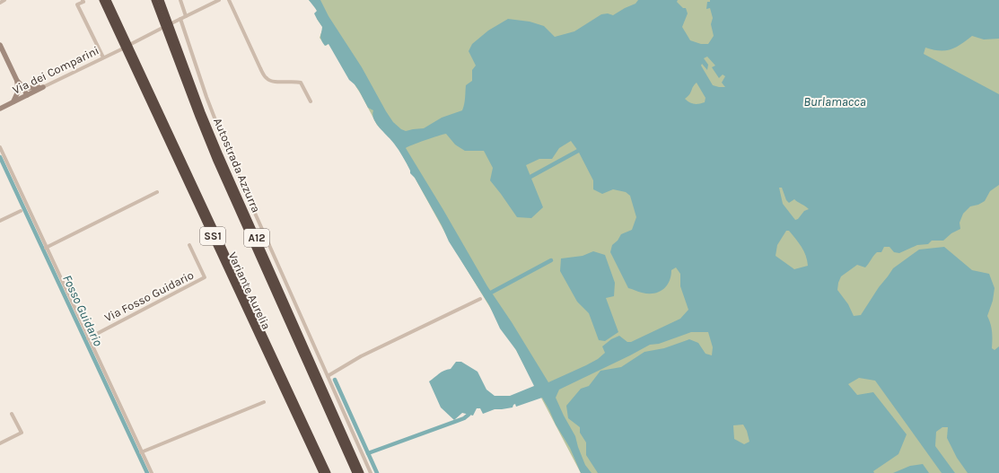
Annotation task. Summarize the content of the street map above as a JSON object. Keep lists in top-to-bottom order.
{
  "streets": {
    "highway": [
      "Autostrada Azzurra",
      "SS1",
      "A12",
      "Variante Aurelia"
    ],
    "street": ["Via dei Comparini", "Via Fosso Guidario"]
  },
  "water": ["Burlamacca", "Fosso Guidario"]
}
